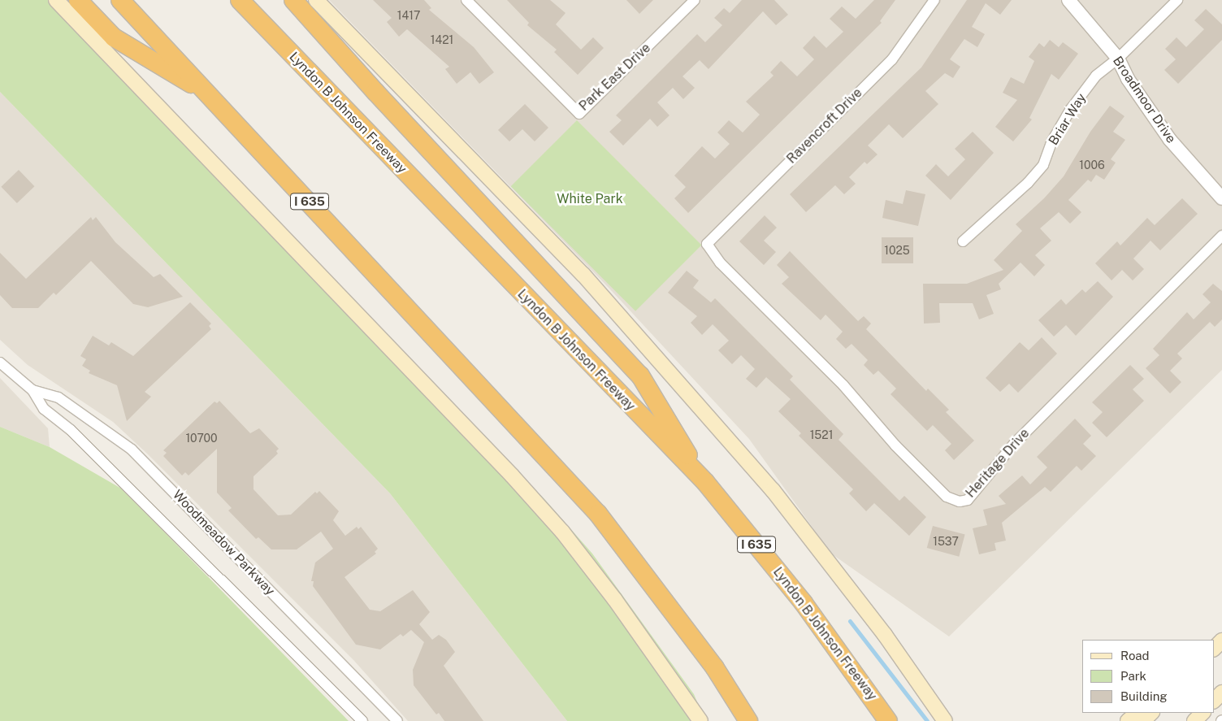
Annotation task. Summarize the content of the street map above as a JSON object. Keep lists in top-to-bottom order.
{
  "streets": {
    "highway": ["Lyndon B Johnson Freeway", "I 635"],
    "street": [
      "Park East Drive",
      "Broadmoor Drive",
      "Briar Way",
      "Ravencroft Drive",
      "Heritage Drive",
      "Woodmeadow Parkway"
    ]
  },
  "crossings": [
    ["Broadmoor Drive", "Briar Way"],
    ["Ravencroft Drive", "Heritage Drive"]
  ],
  "parks": ["White Park"],
  "house_numbers": [
    "1417",
    "1421",
    "1006",
    "1025",
    "1521",
    "10700",
    "1537"
  ],
  "legend": ["Road", "Park", "Building"]
}
